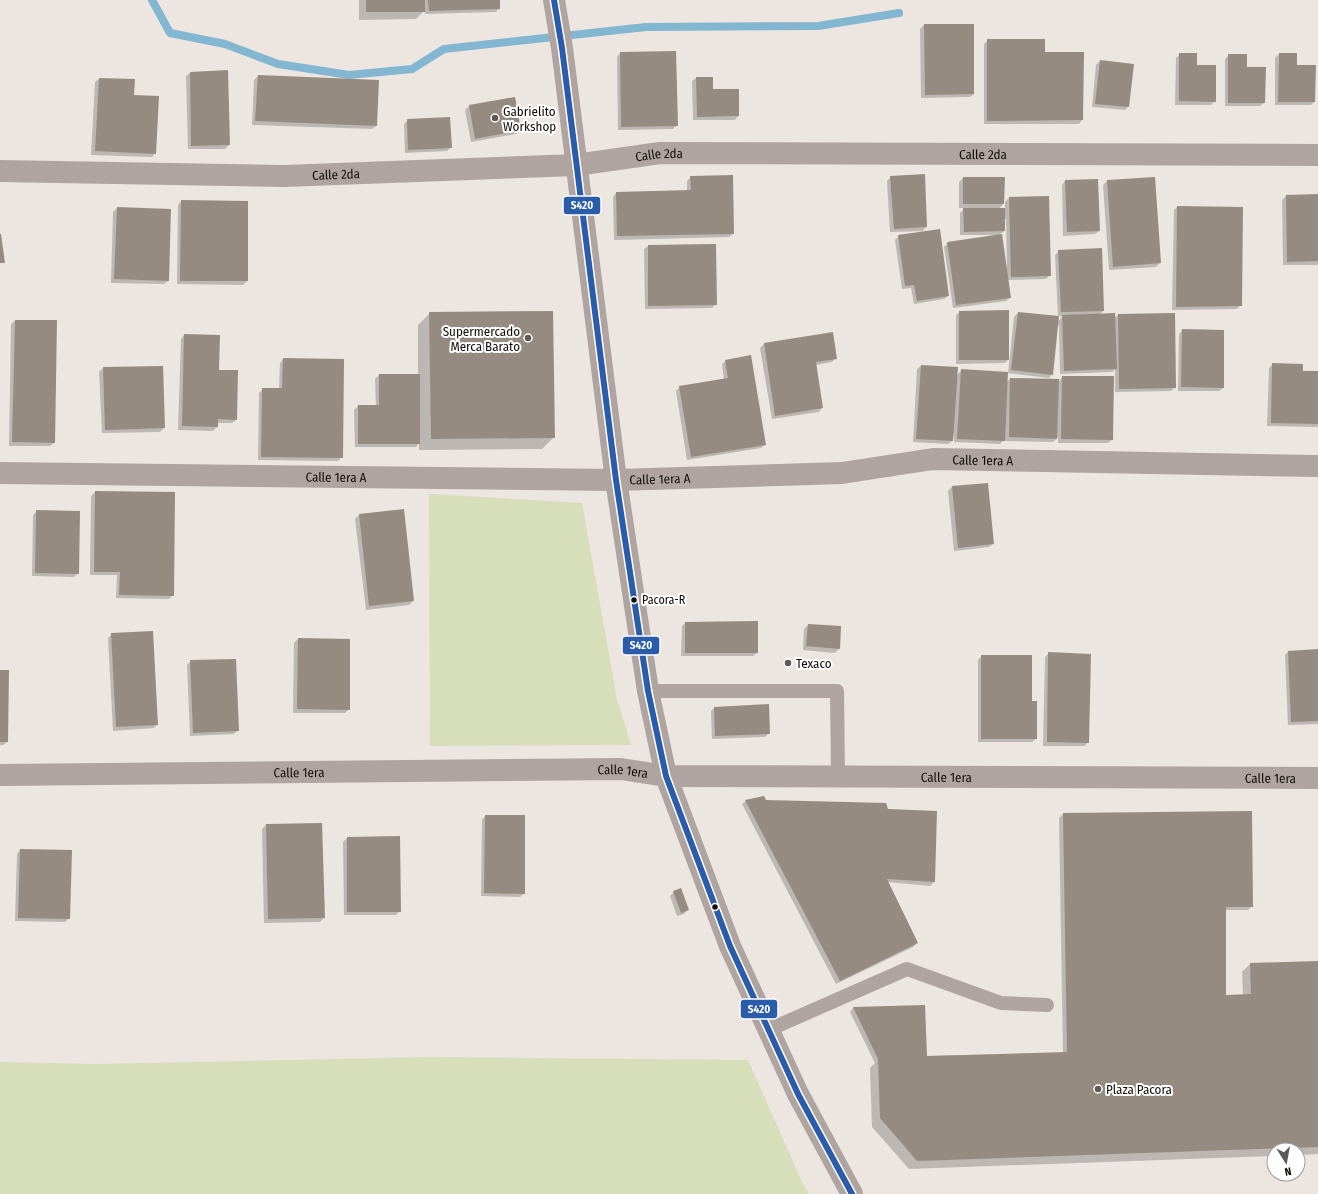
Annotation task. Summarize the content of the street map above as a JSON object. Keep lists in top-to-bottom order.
{
  "streets": {
    "street": ["Calle 2da", "Calle 1era A", "Calle 1era"]
  },
  "places": [
    "Gabrielito Workshop",
    "Supermercado Merca Barato",
    "Pacora-R",
    "Texaco",
    "Plaza Pacora"
  ],
  "lines": ["transit line S420"],
  "north": "bottom"
}
